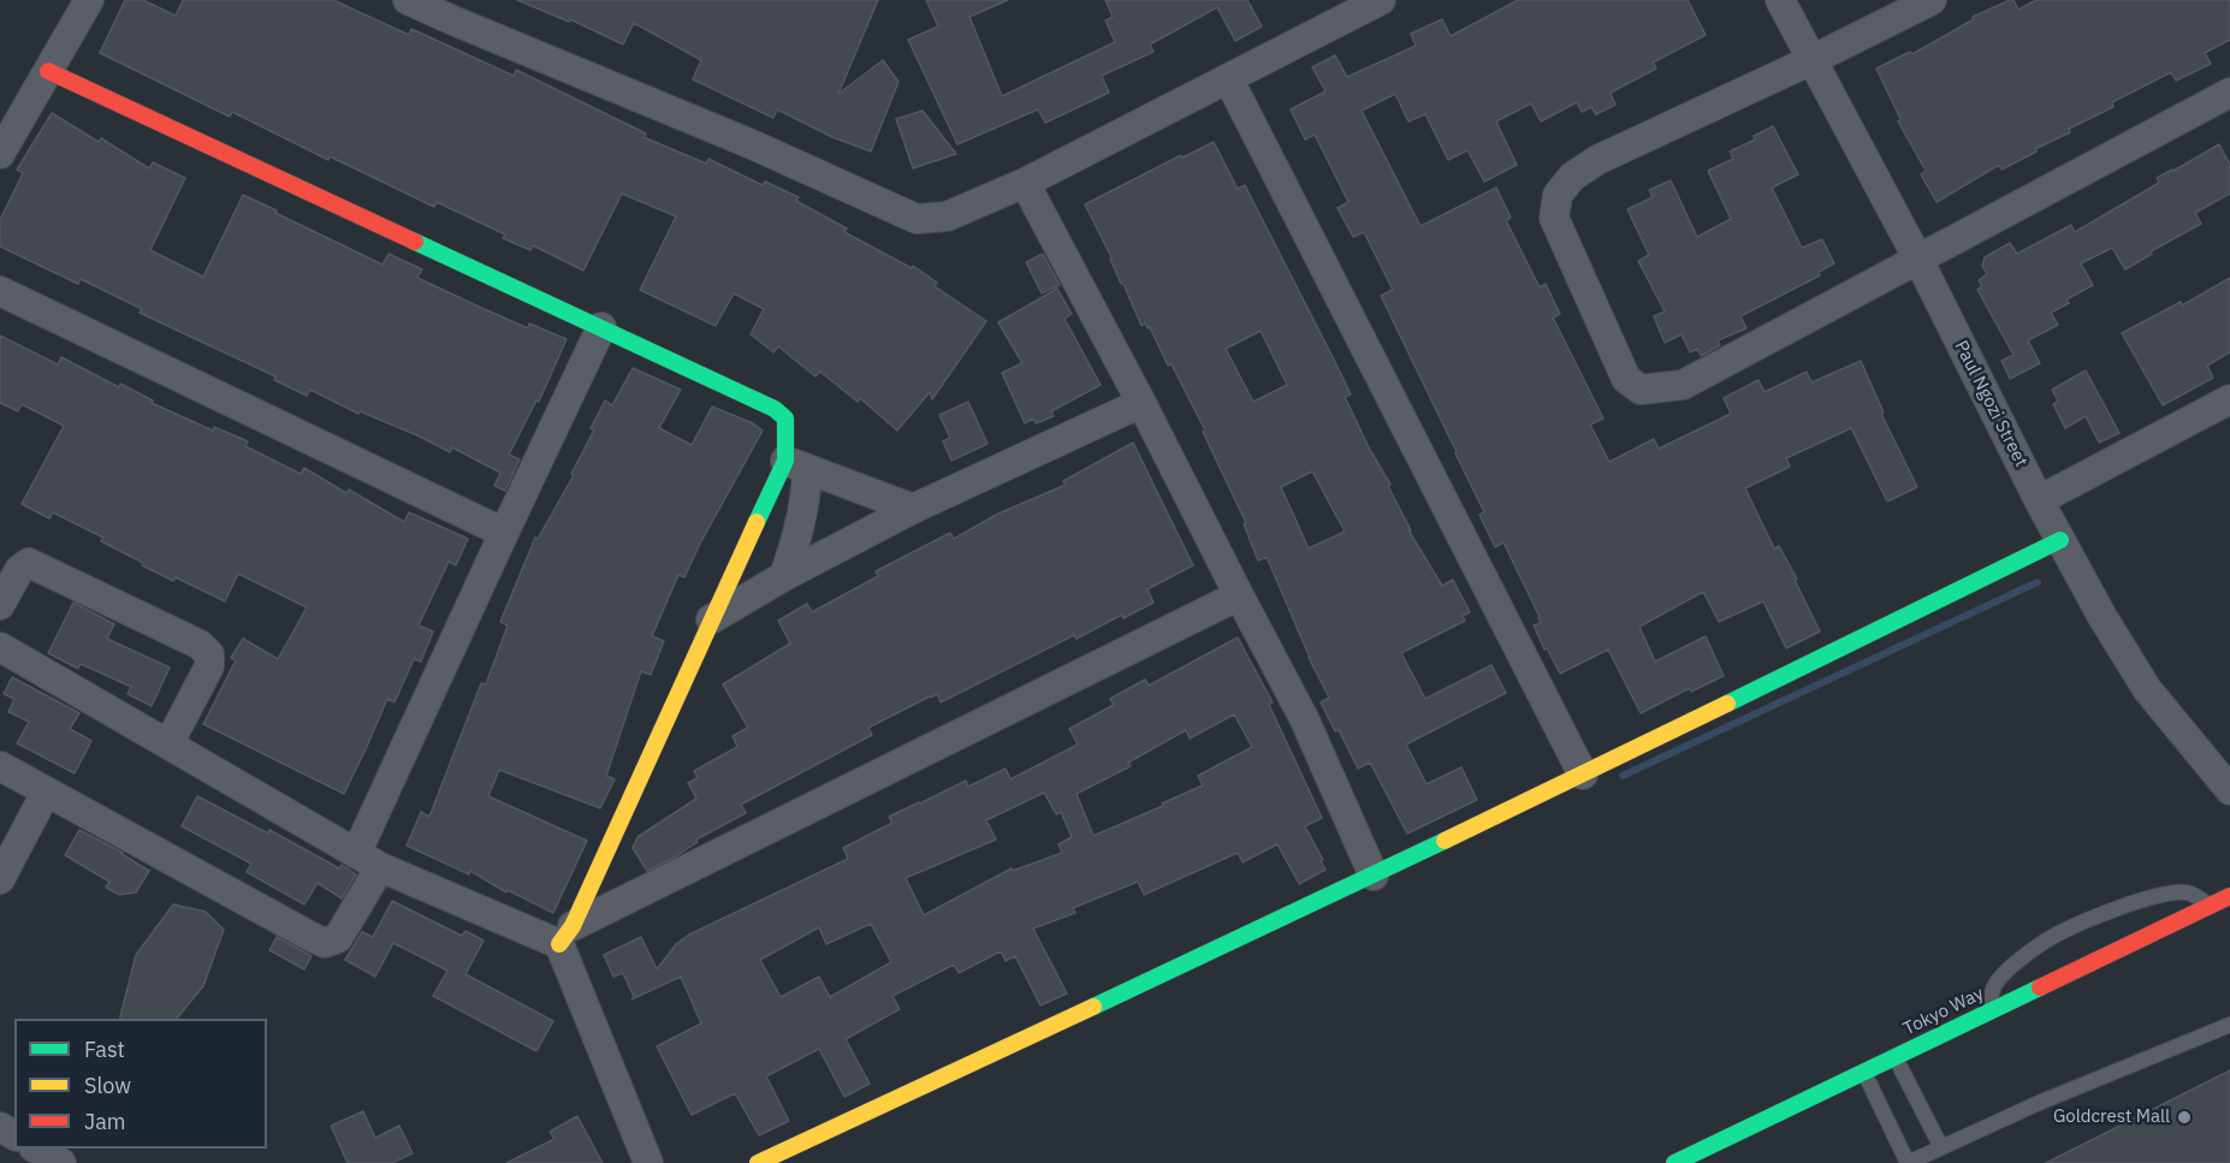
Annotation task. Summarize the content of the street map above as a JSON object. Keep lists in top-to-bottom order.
{
  "streets": {
    "street": ["Paul Ngozi Street", "Tokyo Way"]
  },
  "places": ["Goldcrest Mall"],
  "legend": ["Fast", "Slow", "Jam"]
}
